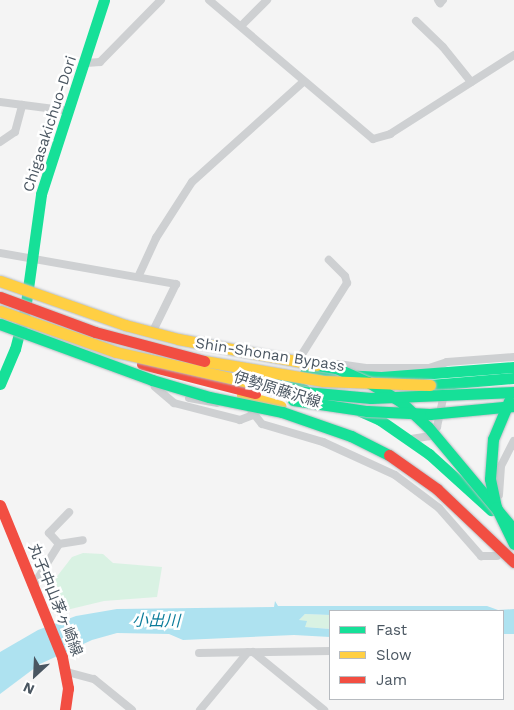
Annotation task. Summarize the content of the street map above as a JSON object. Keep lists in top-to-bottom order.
{
  "streets": {
    "main road": [
      "Chigasakichuo-Dori",
      "Shin-Shonan Bypass",
      "伊勢原藤沢線",
      "丸子中山茅ヶ崎線"
    ]
  },
  "crossings": [
    ["Chigasakichuo-Dori", "伊勢原藤沢線"],
    ["Shin-Shonan Bypass", "伊勢原藤沢線"]
  ],
  "water": ["小出川"],
  "legend": ["Fast", "Slow", "Jam"],
  "north": "bottom left"
}
